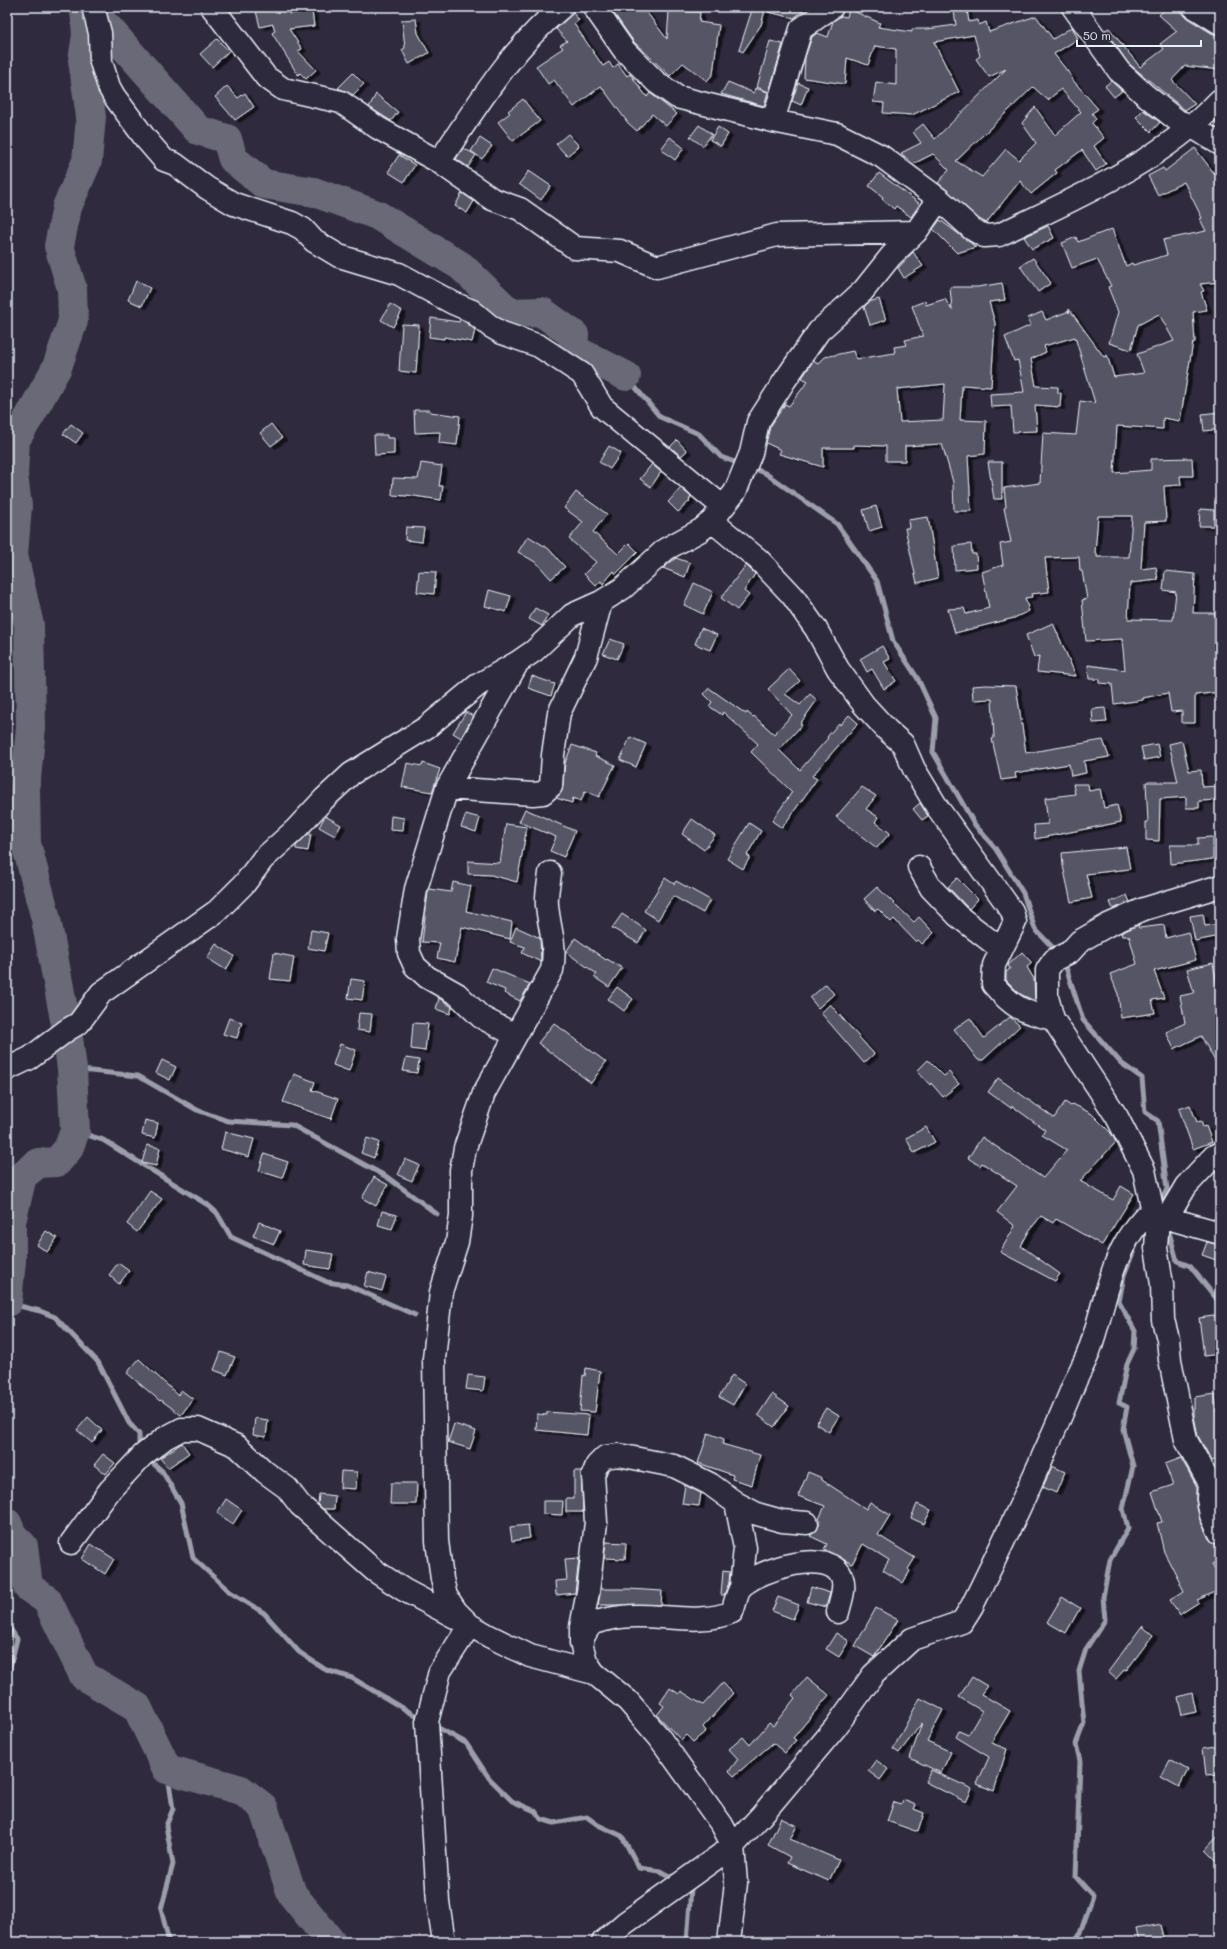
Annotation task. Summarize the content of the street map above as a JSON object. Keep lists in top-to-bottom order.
{
  "scale_bar": "50 m"
}
